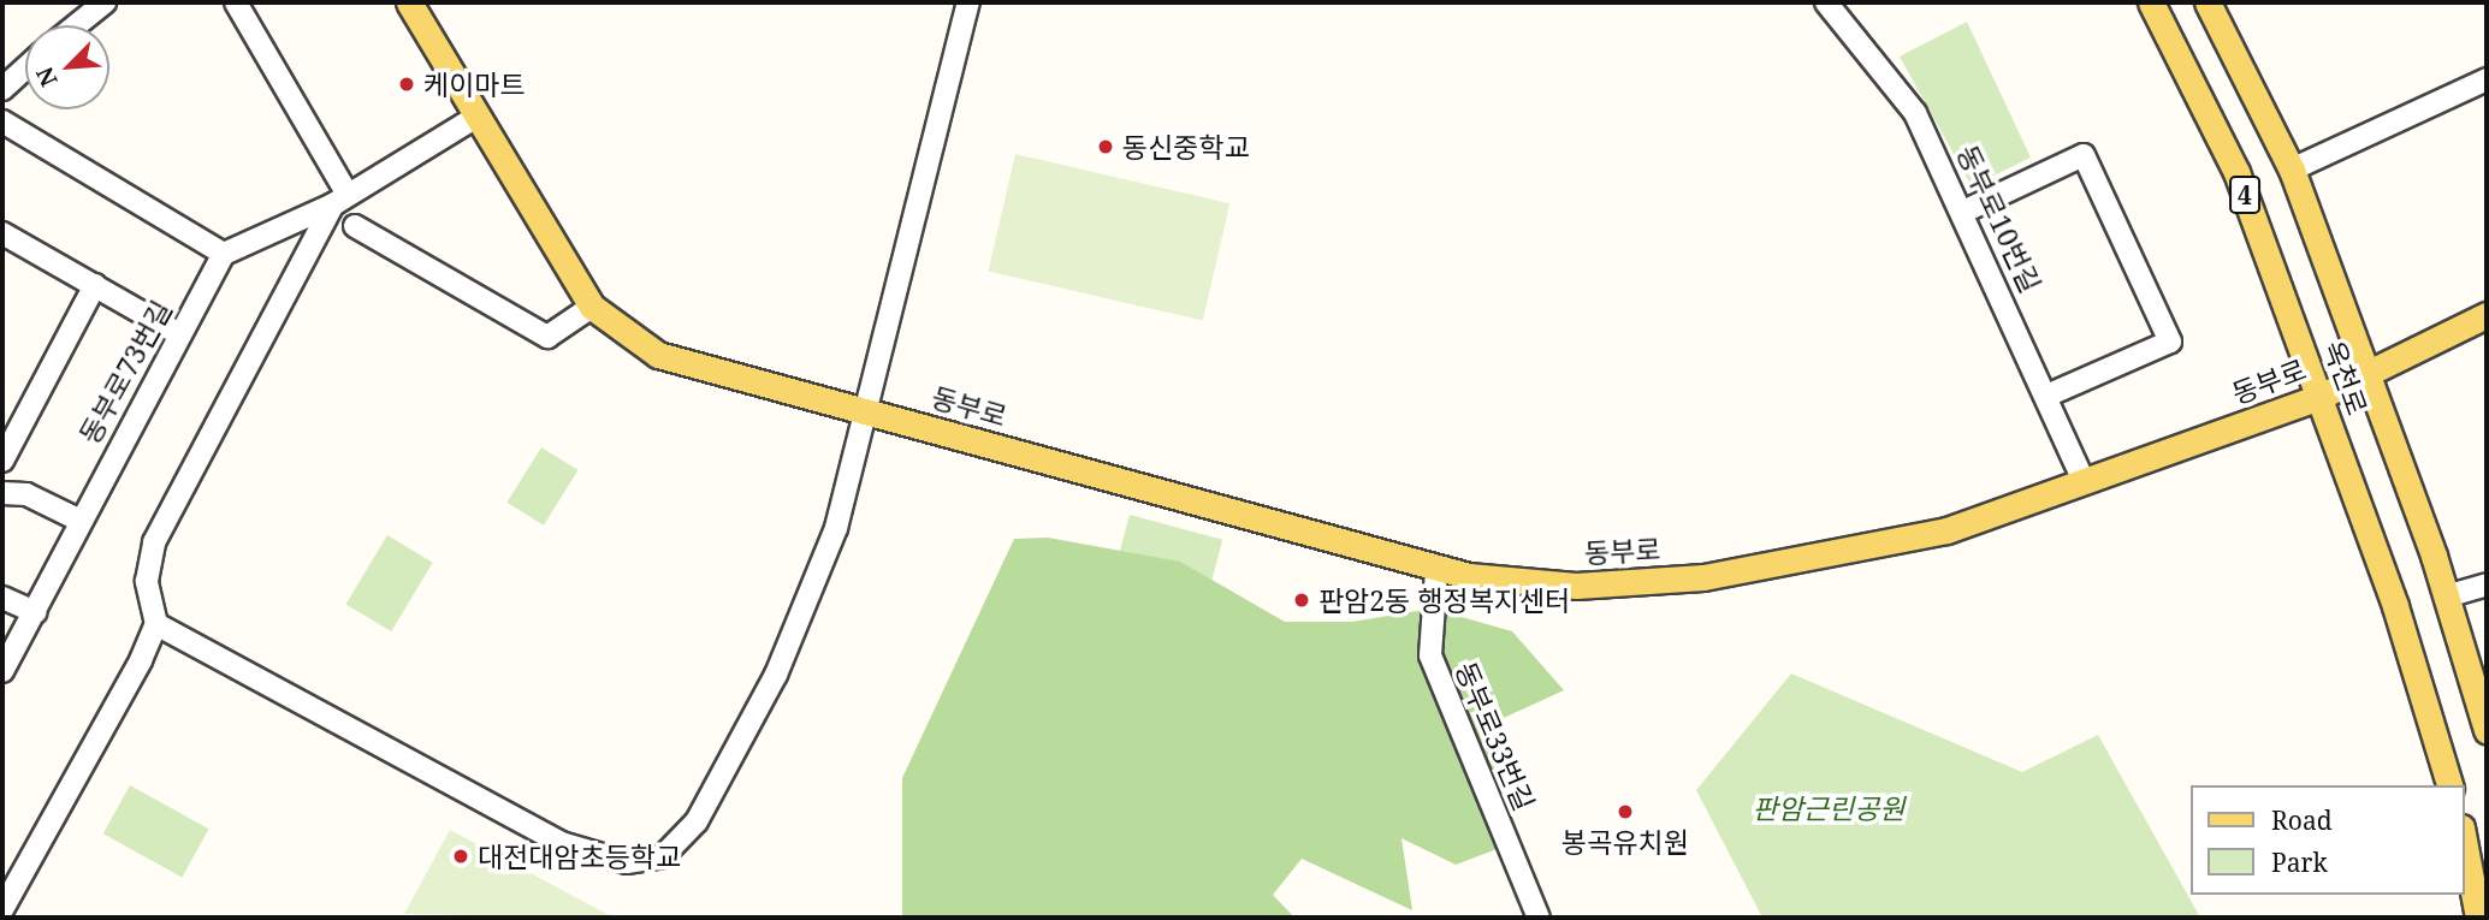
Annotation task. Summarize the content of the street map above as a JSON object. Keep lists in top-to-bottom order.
{
  "streets": {
    "main road": ["4", "옥천로", "동부로"],
    "street": ["동부로10번길", "동부로73번길", "동부로33번길"]
  },
  "crossings": [
    ["동부로10번길", "동부로"],
    ["옥천로", "동부로"],
    ["동부로", "동부로33번길"]
  ],
  "parks": ["판암근린공원"],
  "places": [
    "케이마트",
    "동신중학교",
    "판암2동 행정복지센터",
    "봉곡유치원",
    "대전대암초등학교"
  ],
  "legend": ["Road", "Park"],
  "north": "bottom left"
}
